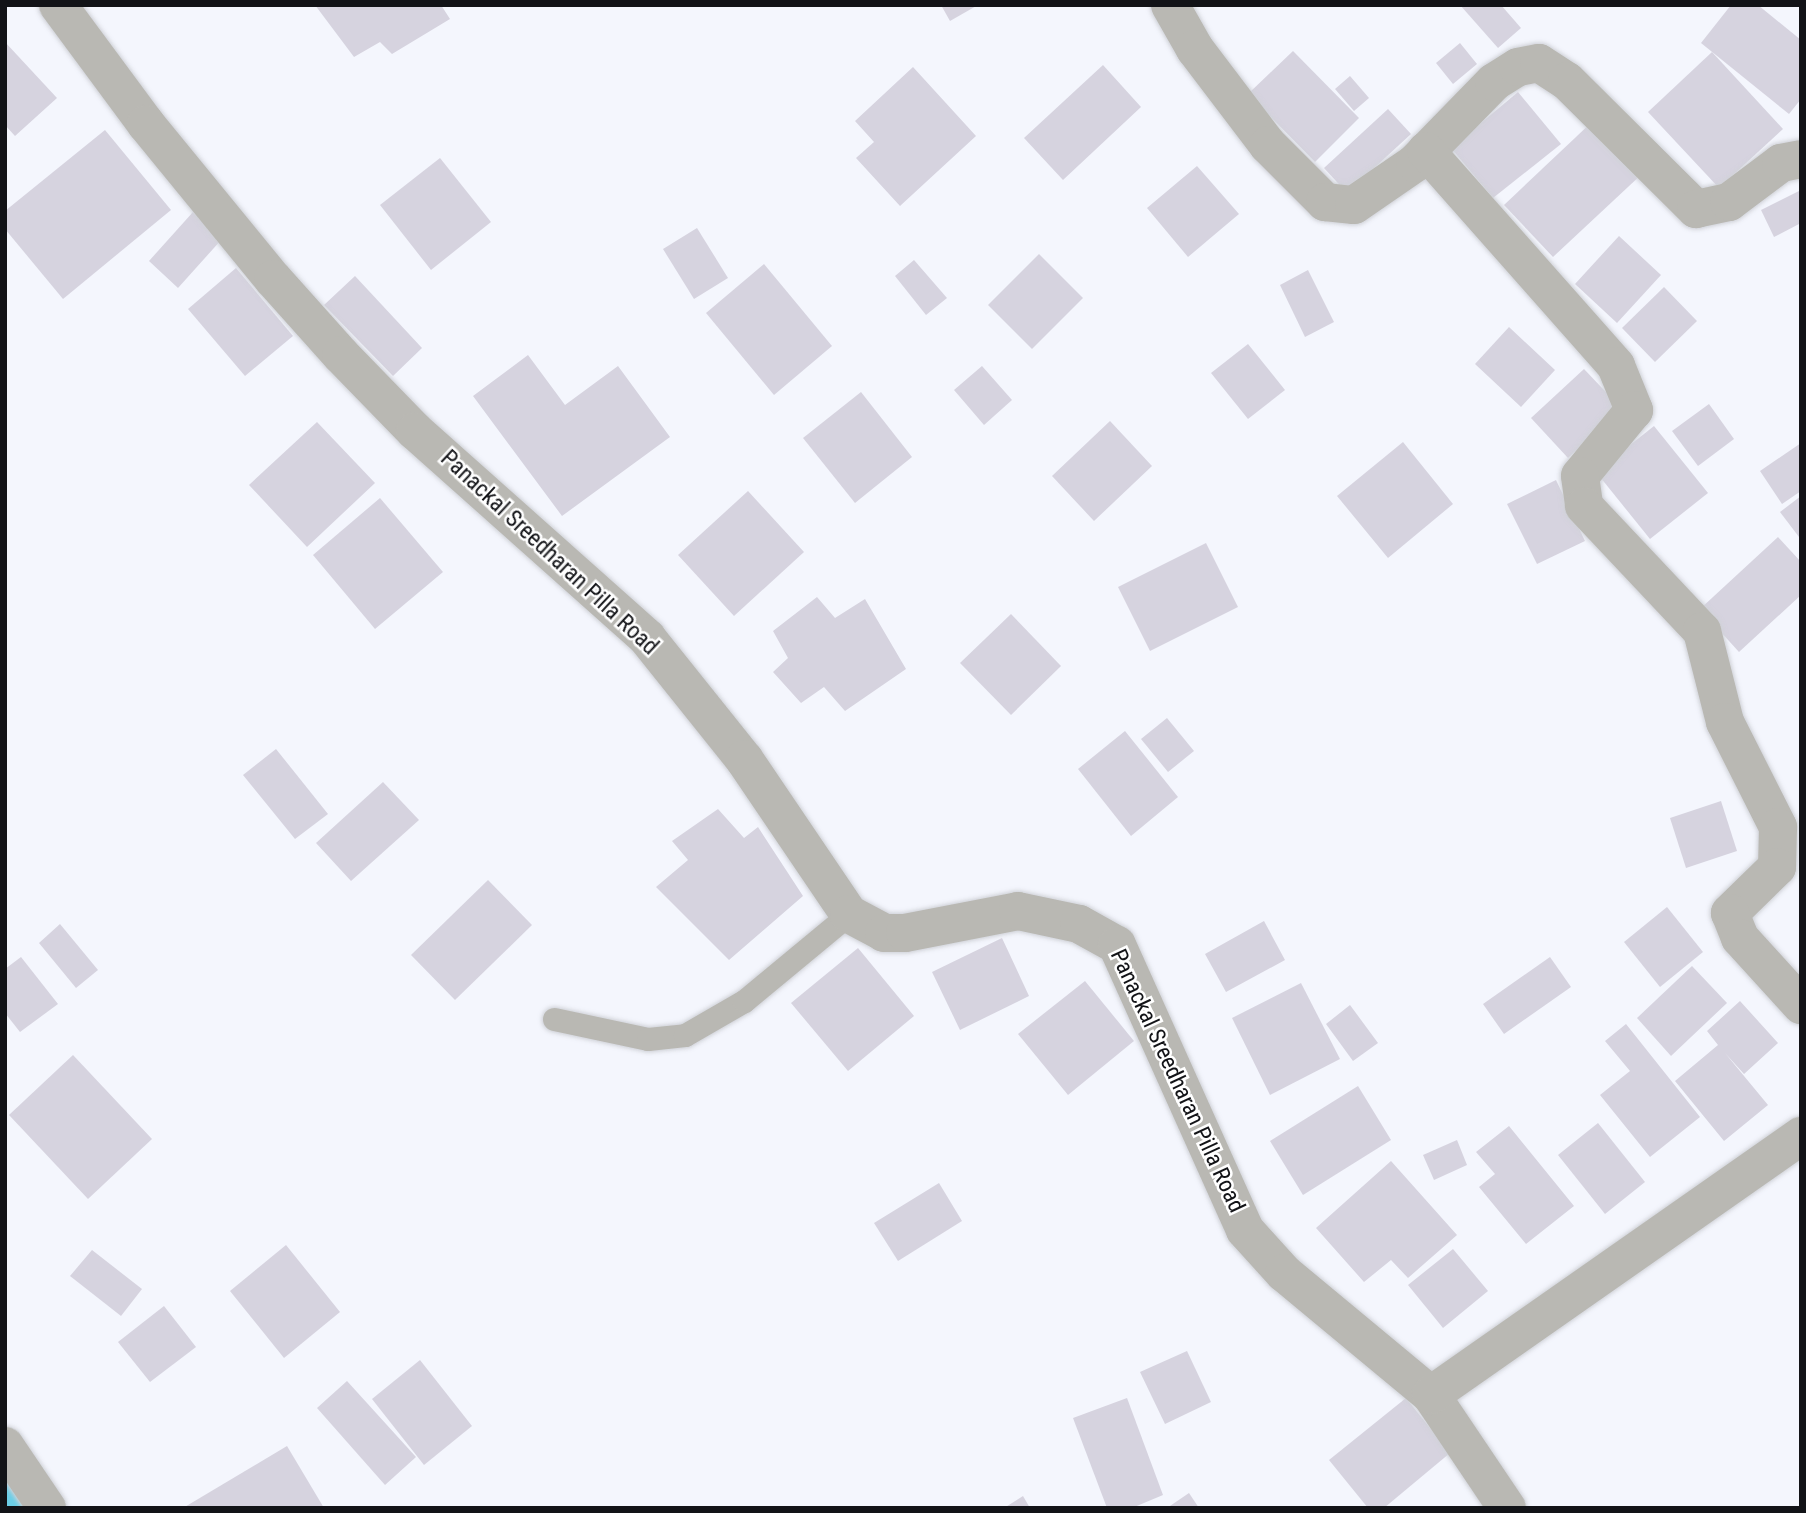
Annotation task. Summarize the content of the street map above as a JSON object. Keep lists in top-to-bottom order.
{
  "streets": {
    "street": ["Panackal Sreedharan Pilla Road"]
  }
}
